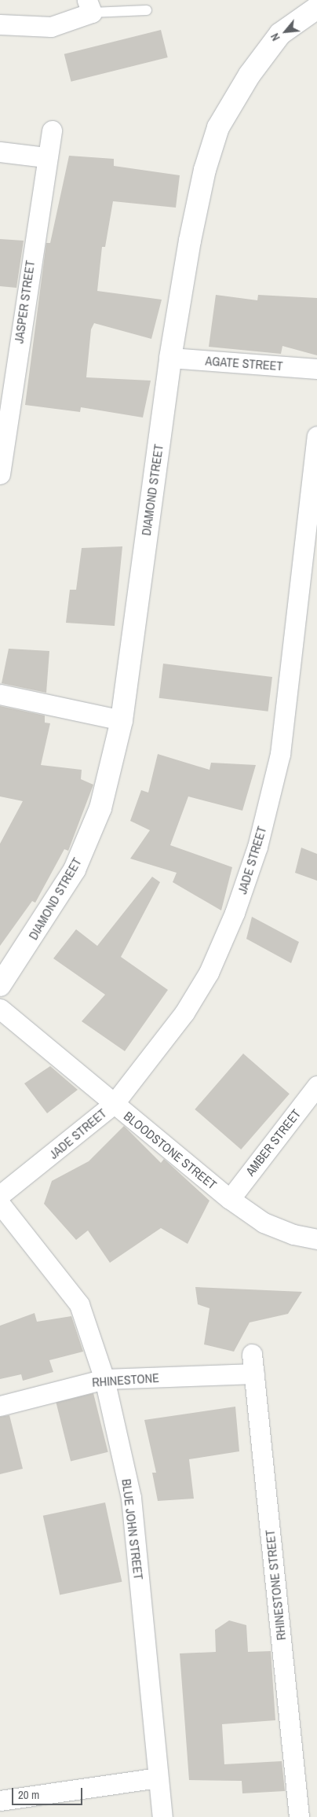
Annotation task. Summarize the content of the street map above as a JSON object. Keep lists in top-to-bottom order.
{
  "streets": {
    "street": [
      "JASPER STREET",
      "AGATE STREET",
      "DIAMOND STREET",
      "JADE STREET",
      "AMBER STREET",
      "BLOODSTONE STREET",
      "RHINESTONE",
      "BLUE JOHN STREET",
      "RHINESTONE STREET"
    ]
  },
  "crossings": [
    ["AGATE STREET", "DIAMOND STREET"],
    ["JADE STREET", "BLOODSTONE STREET"],
    ["AMBER STREET", "BLOODSTONE STREET"],
    ["RHINESTONE", "BLUE JOHN STREET"],
    ["RHINESTONE", "RHINESTONE STREET"]
  ],
  "scale_bar": "20 m",
  "north": "bottom left"
}
